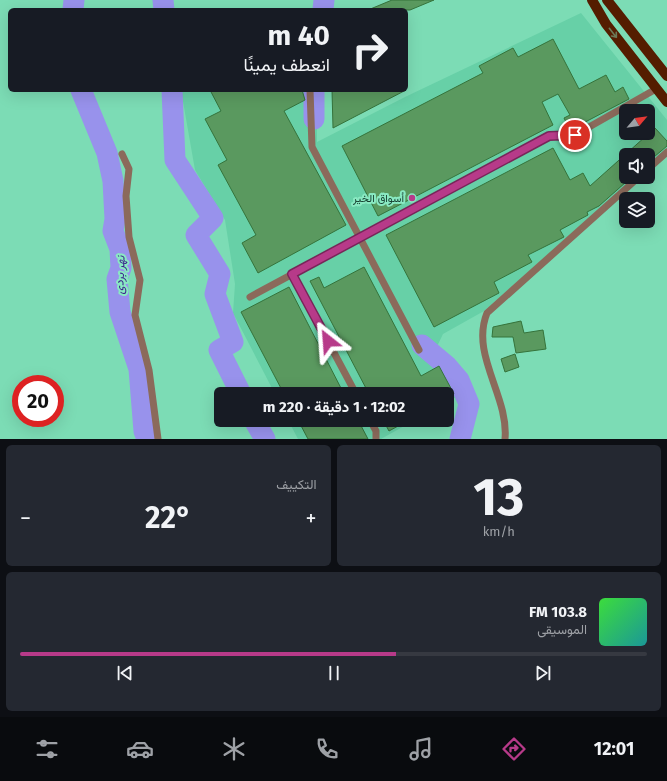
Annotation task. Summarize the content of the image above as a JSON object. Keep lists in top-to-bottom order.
{
  "water": ["نهر بردى"],
  "places": ["أسواق الخير"],
  "north": "top right",
  "page": {
    "turn": ["40 m", "انعطف يمينًا"],
    "limit": "20",
    "trip": "12:02 · 1 دقيقة · 220 m",
    "tile": [
      ["13", "km/h"],
      "التكييف"
    ],
    "heat": ["−", "22°", "+"],
    "song": ["103.8 FM", "الموسيقى"],
    "tabs": "12:01"
  }
}
